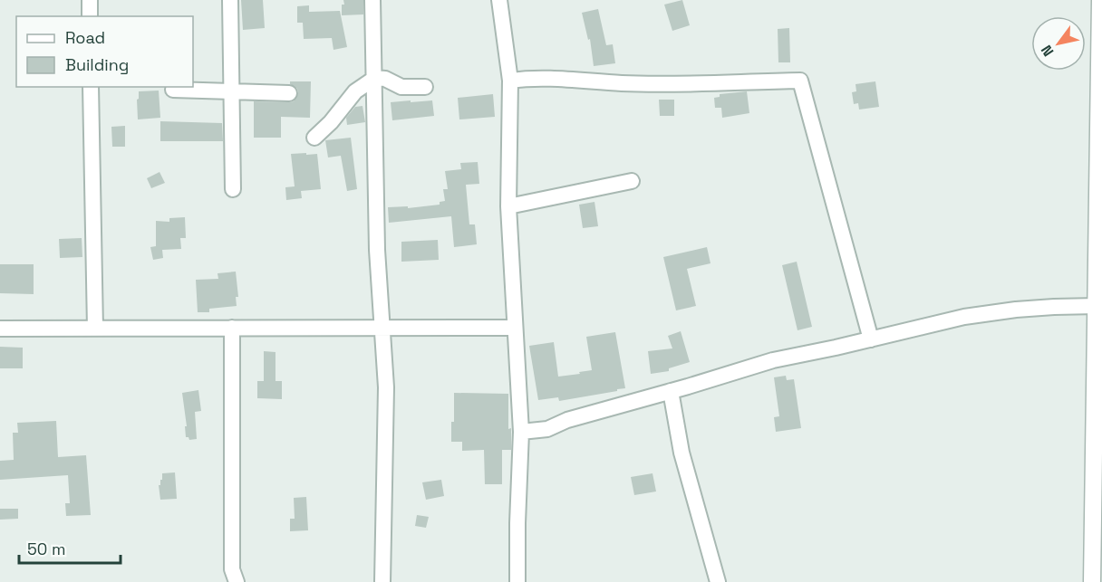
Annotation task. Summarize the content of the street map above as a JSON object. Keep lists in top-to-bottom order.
{
  "legend": ["Road", "Building"],
  "scale_bar": "50 m",
  "north": "bottom left"
}
